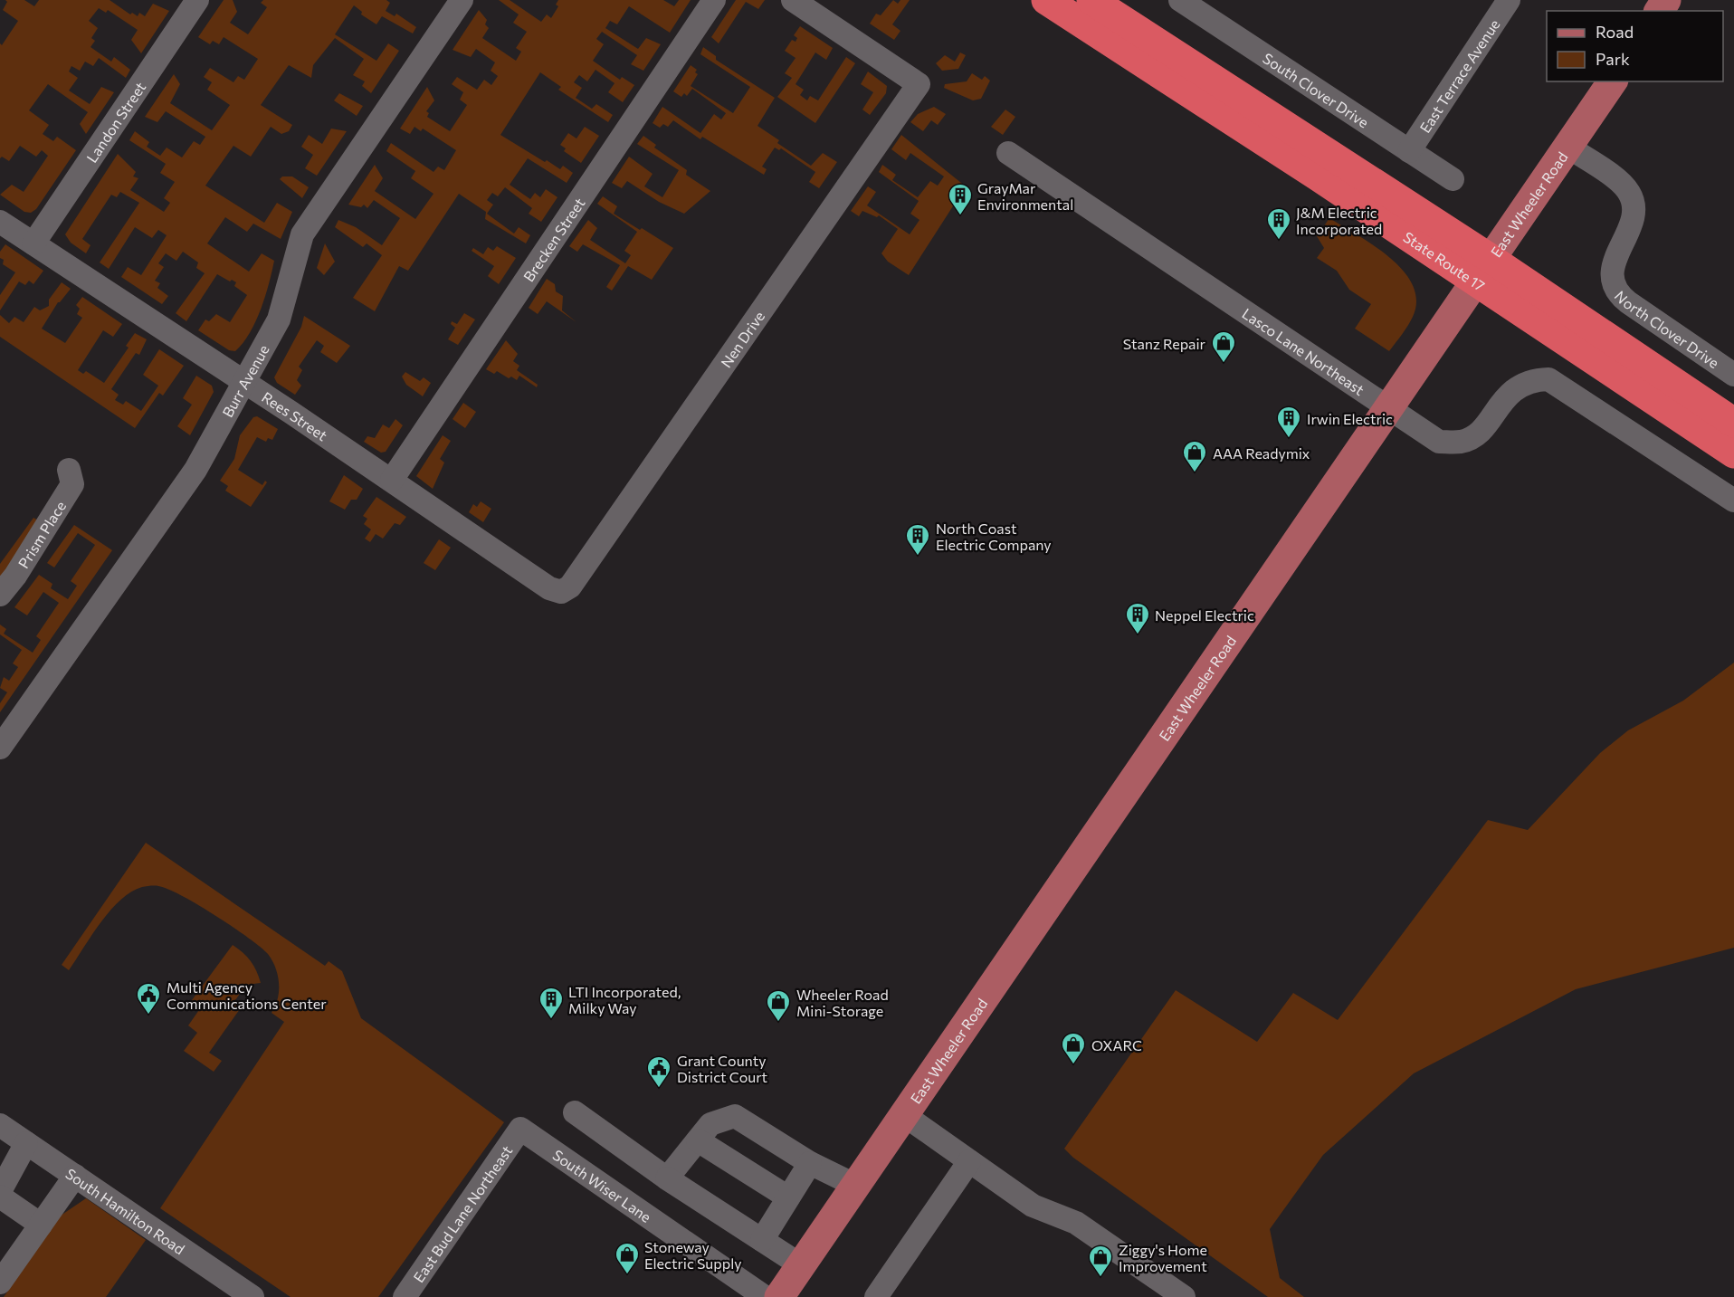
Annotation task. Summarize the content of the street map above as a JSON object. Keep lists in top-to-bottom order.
{
  "streets": {
    "highway": ["State Route 17"],
    "main road": ["East Wheeler Road"],
    "street": [
      "East Terrace Avenue",
      "South Clover Drive",
      "Landon Street",
      "Brecken Street",
      "North Clover Drive",
      "Nen Drive",
      "Lasco Lane Northeast",
      "Burr Avenue",
      "Rees Street",
      "Prism Place",
      "South Wiser Lane",
      "South Hamilton Road",
      "East Bud Lane Northeast"
    ]
  },
  "crossings": [
    ["East Terrace Avenue", "South Clover Drive"],
    ["Landon Street", "Rees Street"],
    ["East Wheeler Road", "State Route 17"],
    ["East Wheeler Road", "North Clover Drive"],
    ["East Wheeler Road", "Lasco Lane Northeast"],
    ["Brecken Street", "Rees Street"],
    ["Nen Drive", "Rees Street"],
    ["Burr Avenue", "Rees Street"],
    ["South Wiser Lane", "East Bud Lane Northeast"]
  ],
  "places": {
    "building": [
      "GrayMar Environmental",
      "J&M Electric Incorporated",
      "Irwin Electric",
      "North Coast Electric Company",
      "Neppel Electric",
      "LTI Incorporated, Milky Way"
    ],
    "shop": [
      "Stanz Repair",
      "AAA Readymix",
      "Wheeler Road Mini-Storage",
      "OXARC",
      "Stoneway Electric Supply",
      "Ziggy's Home Improvement"
    ],
    "public building": ["Multi Agency Communications Center", "Grant County District Court"]
  },
  "legend": ["Road", "Park"]
}
